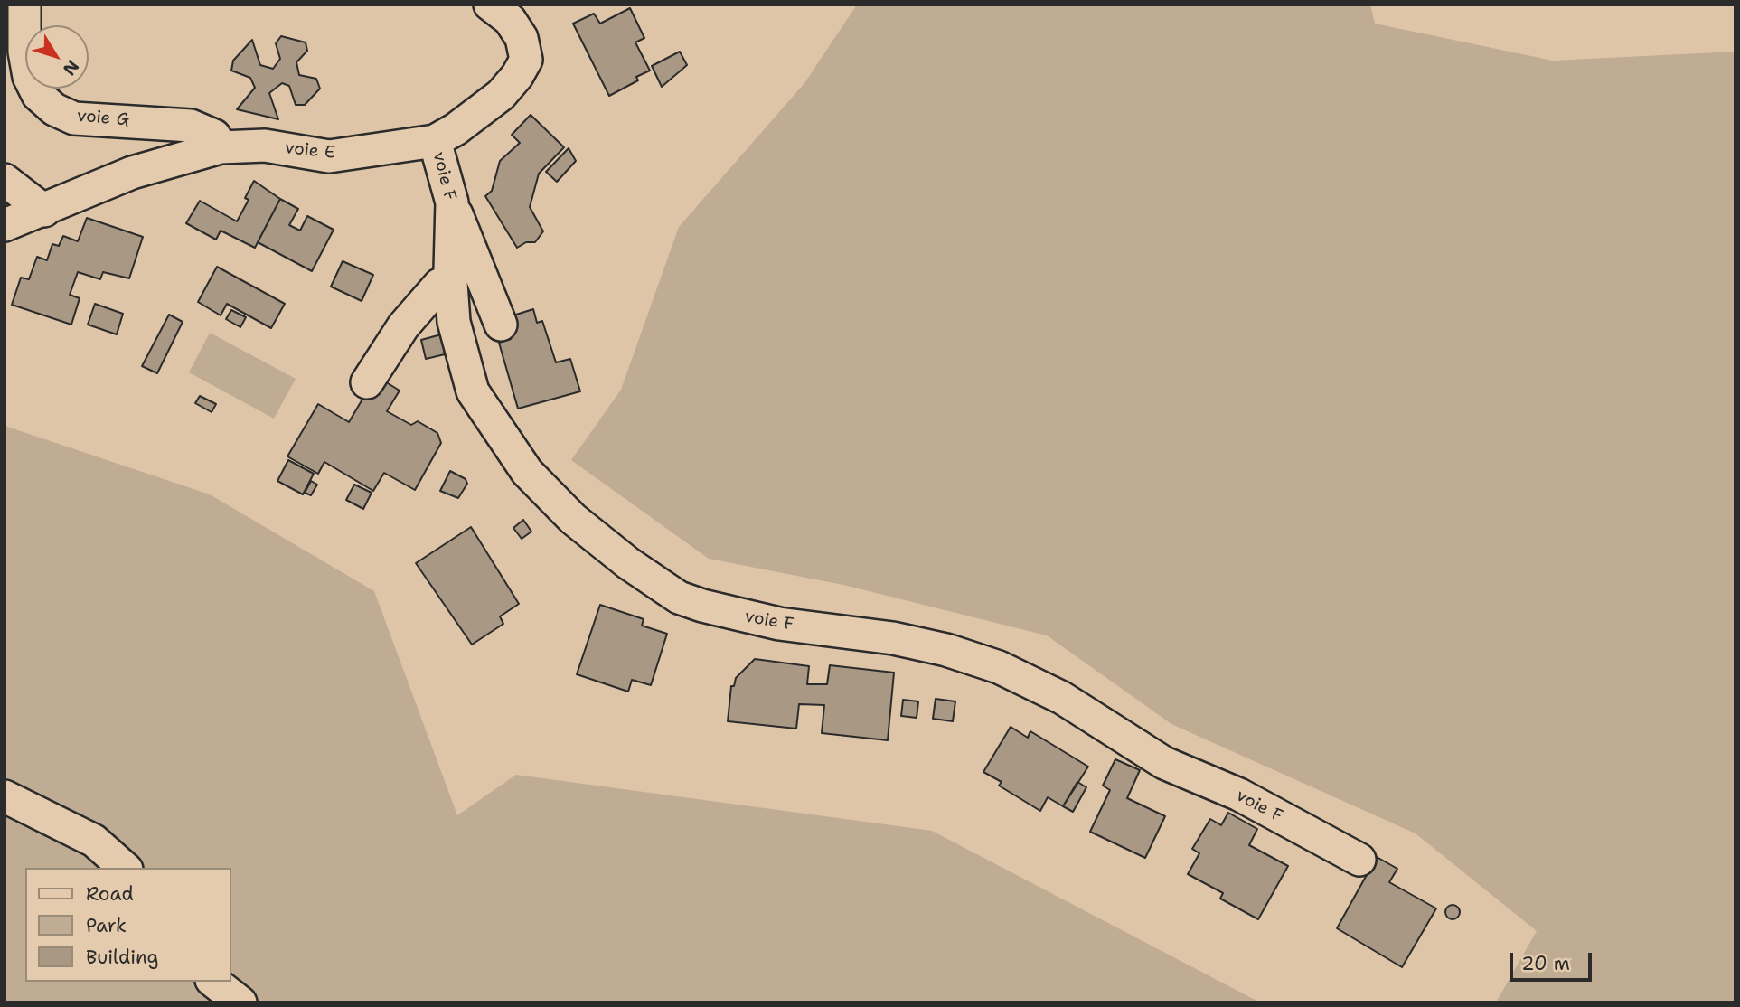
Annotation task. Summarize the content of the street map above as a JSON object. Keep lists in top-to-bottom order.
{
  "streets": {
    "street": ["voie G", "voie E", "voie F"]
  },
  "crossings": [
    ["voie G", "voie E"],
    ["voie E", "voie F"]
  ],
  "legend": ["Road", "Park", "Building"],
  "scale_bar": "20 m",
  "north": "bottom right"
}
